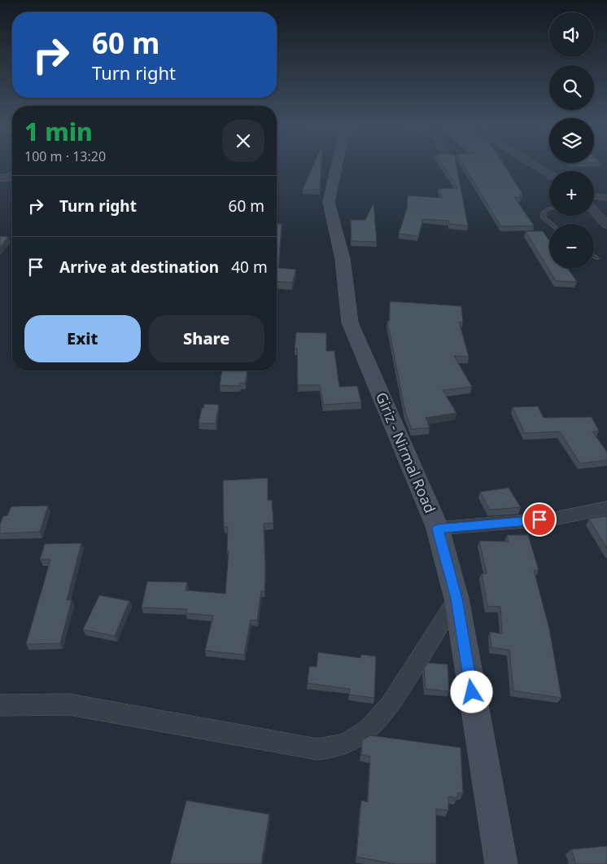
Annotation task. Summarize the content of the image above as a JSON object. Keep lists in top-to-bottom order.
{
  "streets": {
    "main road": ["Giriz - Nirmal Road"]
  },
  "page": {
    "map_buttons": ["+", "−"],
    "turn": ["60 m", "Turn right"],
    "heading": ["1 min", "100 m · 13:20"],
    "list": [
      {
        "name": "Turn right",
        "value": "60 m"
      },
      {
        "name": "Arrive at destination",
        "value": "40 m"
      }
    ],
    "buttons": ["Exit", "Share"]
  }
}
